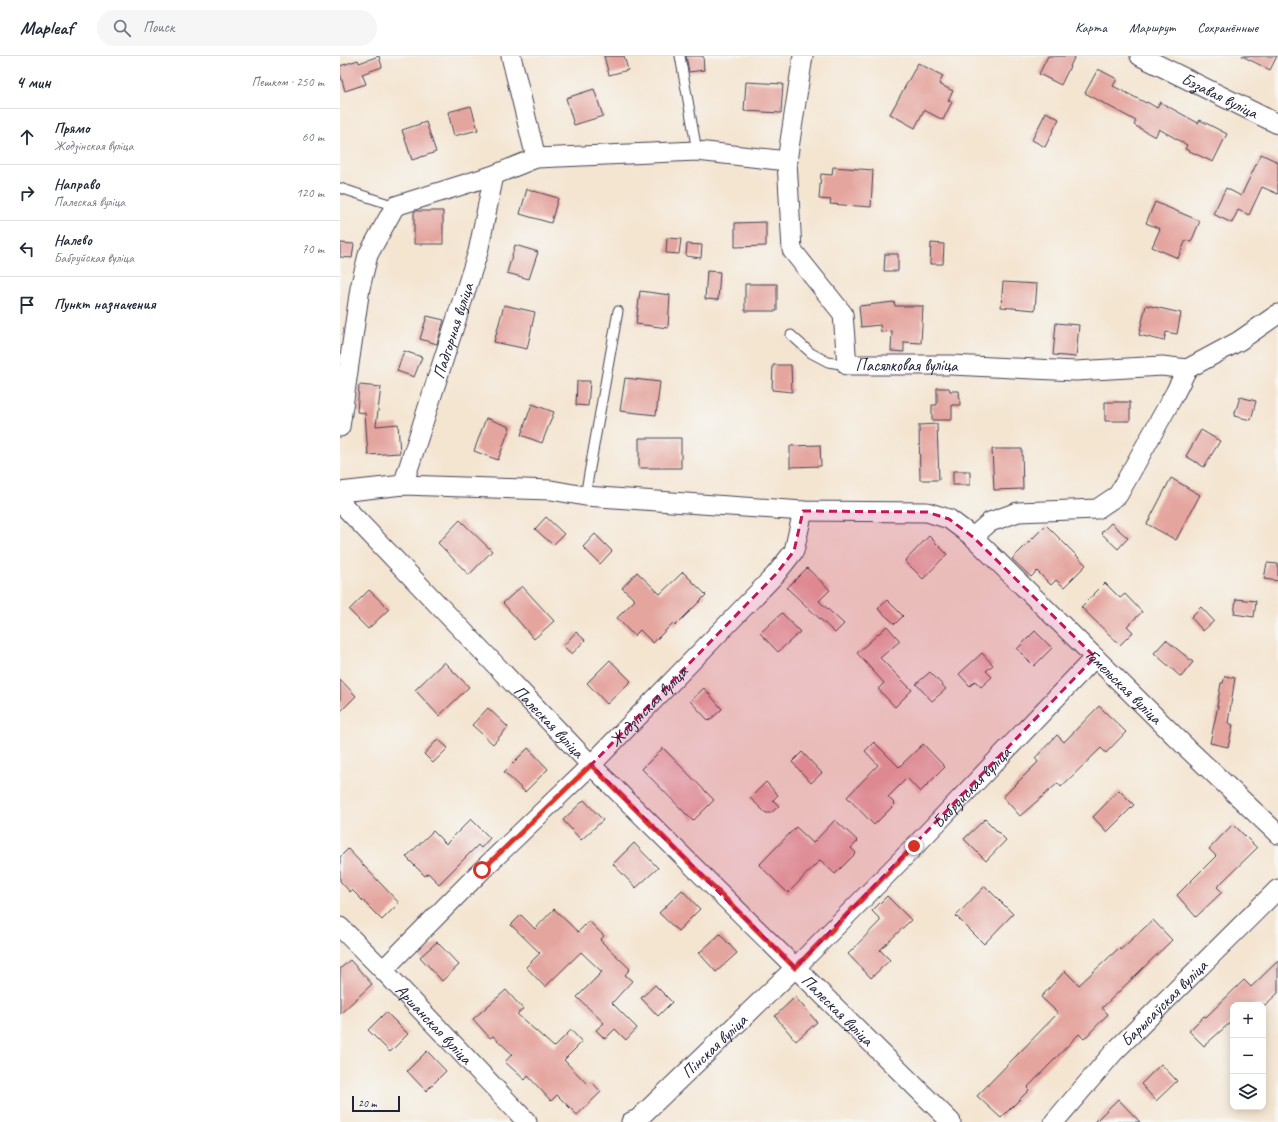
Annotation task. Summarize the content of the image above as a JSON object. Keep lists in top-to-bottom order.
{
  "streets": {
    "street": [
      "Бэзавая вуліца",
      "Падгорная вуліца",
      "Пасялковая вуліца",
      "Гомельская вуліца",
      "Жодзінская вуліца",
      "Палеская вуліца",
      "Бабруйская вуліца",
      "Барысаўская вуліца",
      "Аршанская вуліца",
      "Пінская вуліца"
    ]
  },
  "crossings": [
    ["Падгорная вуліца", "Гомельская вуліца"],
    ["Гомельская вуліца", "Жодзінская вуліца"],
    ["Гомельская вуліца", "Бабруйская вуліца"],
    ["Жодзінская вуліца", "Палеская вуліца"],
    ["Жодзінская вуліца", "Аршанская вуліца"],
    ["Палеская вуліца", "Бабруйская вуліца"],
    ["Палеская вуліца", "Пінская вуліца"],
    ["Бабруйская вуліца", "Пінская вуліца"]
  ],
  "scale_bar": "20 m",
  "page": {
    "header": "Mapleaf",
    "search": "Поиск",
    "nav": ["Карта", "Маршрут", "Сохранённые"],
    "heading": ["4 мин", "Пешком · 250 m"],
    "list": [
      ["Прямо", "Жодзінская вуліца", "60 m"],
      ["Направо", "Палеская вуліца", "120 m"],
      ["Налево", "Бабруйская вуліца", "70 m"],
      "Пункт назначения"
    ],
    "map_buttons": ["+", "−"],
    "scale": "20 m"
  }
}
